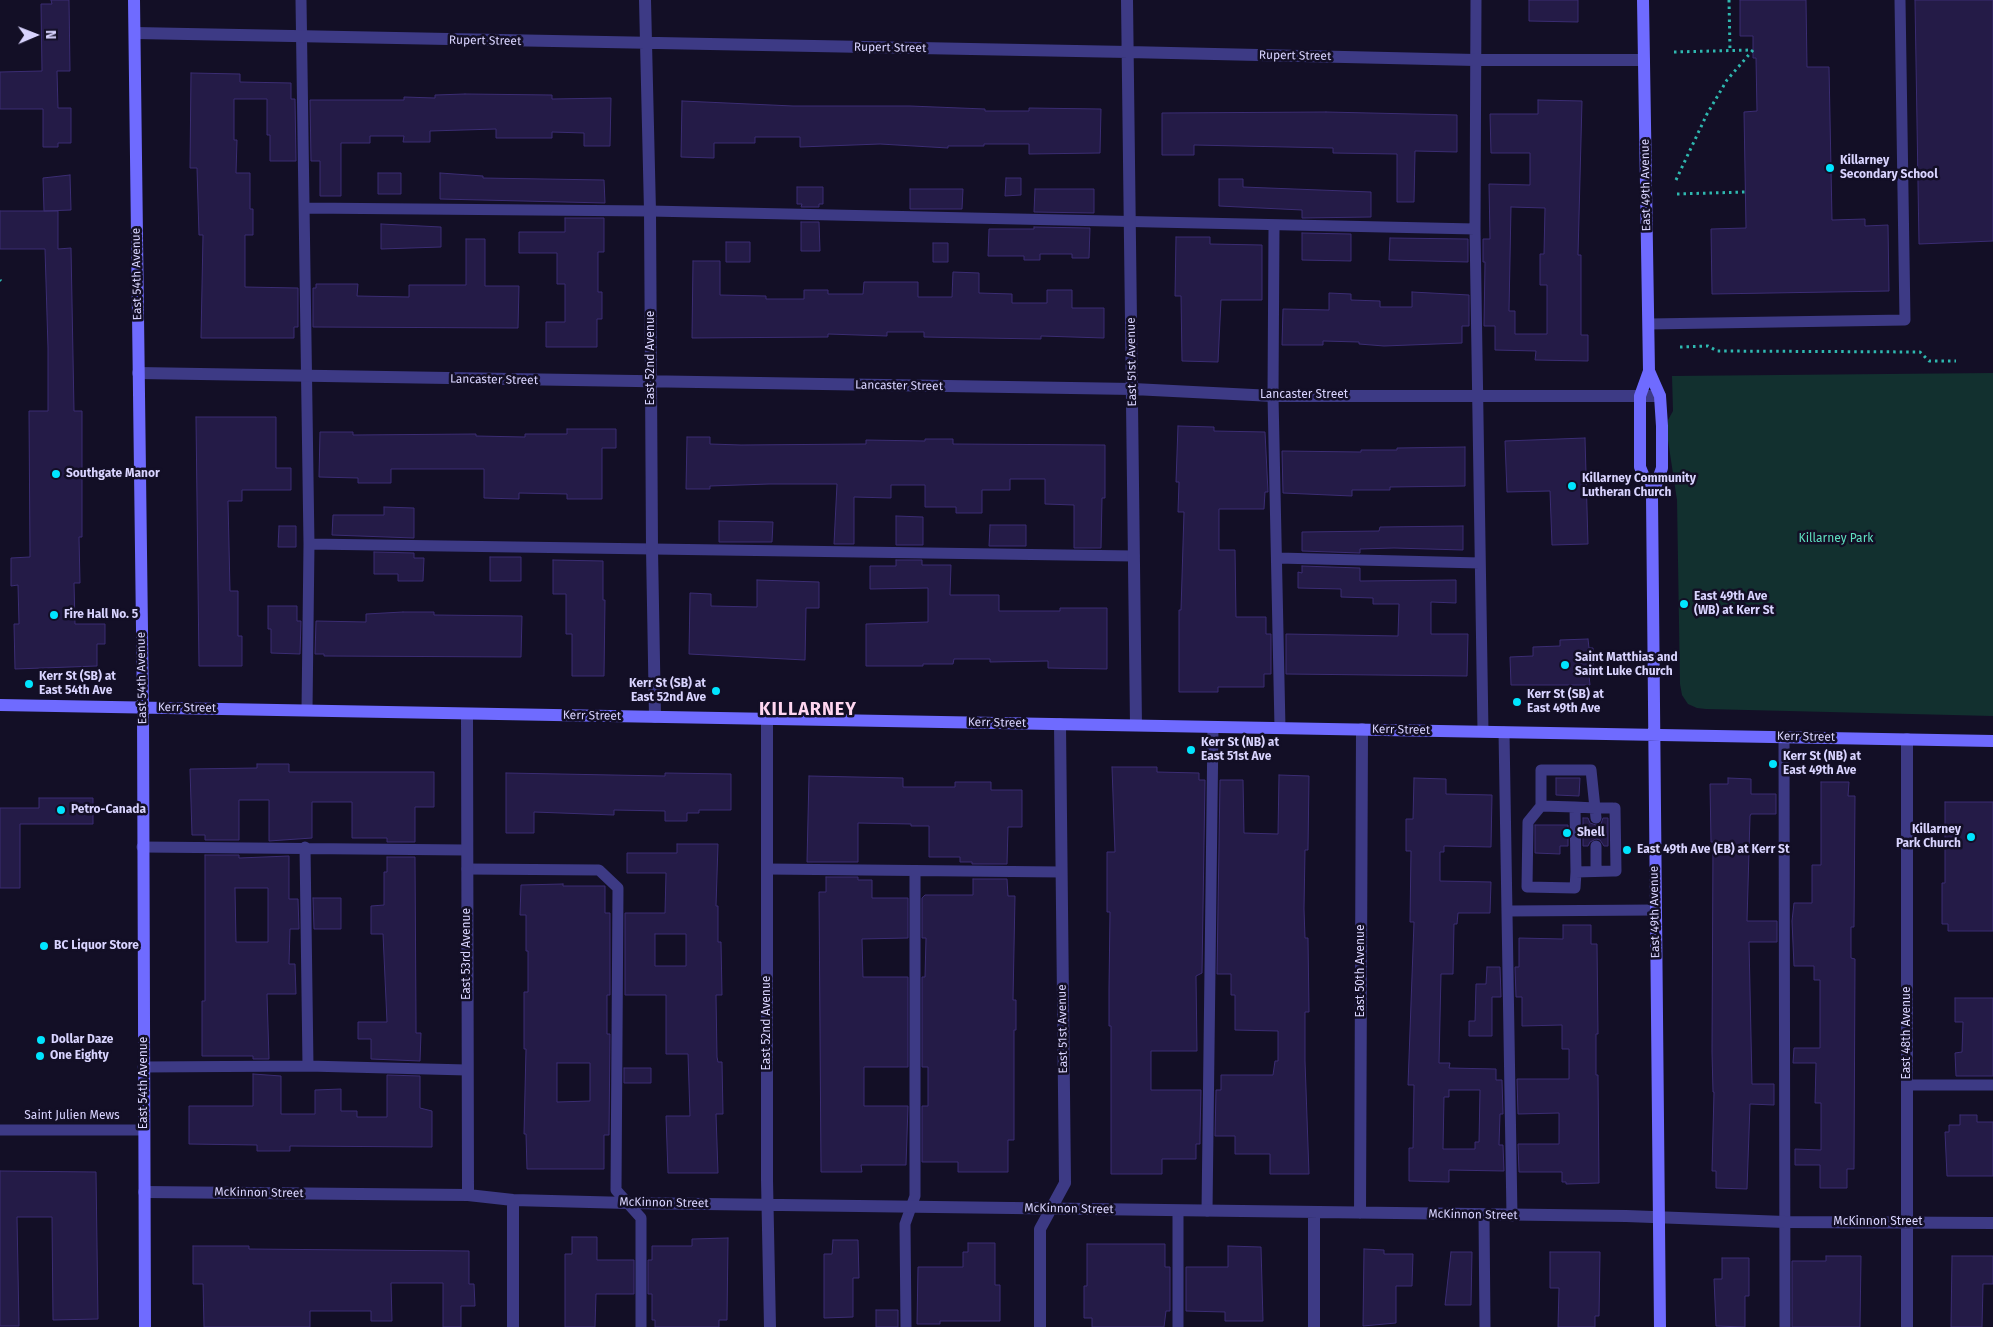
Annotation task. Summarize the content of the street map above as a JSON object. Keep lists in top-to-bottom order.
{
  "streets": {
    "street": [
      "Rupert Street",
      "East 49th Avenue",
      "East 54th Avenue",
      "East 52nd Avenue",
      "East 51st Avenue",
      "Lancaster Street",
      "Kerr Street",
      "East 53rd Avenue",
      "East 50th Avenue",
      "East 48th Avenue",
      "McKinnon Street"
    ],
    "lane": ["Saint Julien Mews"]
  },
  "crossings": [
    ["Rupert Street", "East 49th Avenue"],
    ["Rupert Street", "East 54th Avenue"],
    ["Rupert Street", "East 52nd Avenue"],
    ["Rupert Street", "East 51st Avenue"],
    ["East 49th Avenue", "Lancaster Street"],
    ["East 49th Avenue", "Kerr Street"],
    ["East 49th Avenue", "McKinnon Street"],
    ["East 54th Avenue", "Lancaster Street"],
    ["East 54th Avenue", "Kerr Street"],
    ["East 54th Avenue", "Saint Julien Mews"],
    ["East 54th Avenue", "McKinnon Street"],
    ["East 52nd Avenue", "Lancaster Street"],
    ["East 52nd Avenue", "Kerr Street"],
    ["East 52nd Avenue", "McKinnon Street"],
    ["East 51st Avenue", "Lancaster Street"],
    ["East 51st Avenue", "Kerr Street"],
    ["East 51st Avenue", "McKinnon Street"],
    ["Kerr Street", "East 53rd Avenue"],
    ["Kerr Street", "East 50th Avenue"],
    ["Kerr Street", "East 48th Avenue"],
    ["East 53rd Avenue", "McKinnon Street"],
    ["East 50th Avenue", "McKinnon Street"],
    ["East 48th Avenue", "McKinnon Street"]
  ],
  "districts": ["KILLARNEY"],
  "parks": ["Killarney Park"],
  "places": [
    "Killarney Secondary School",
    "Southgate Manor",
    "Killarney Community Lutheran Church",
    "East 49th Ave (WB) at Kerr St",
    "Fire Hall No. 5",
    "Saint Matthias and Saint Luke Church",
    "Kerr St (SB) at East 54th Ave",
    "Kerr St (SB) at East 52nd Ave",
    "Kerr St (SB) at East 49th Ave",
    "Kerr St (NB) at East 51st Ave",
    "Kerr St (NB) at East 49th Ave",
    "Petro-Canada",
    "Shell",
    "Killarney Park Church",
    "East 49th Ave (EB) at Kerr St",
    "BC Liquor Store",
    "Dollar Daze",
    "One Eighty"
  ],
  "north": "right"
}
